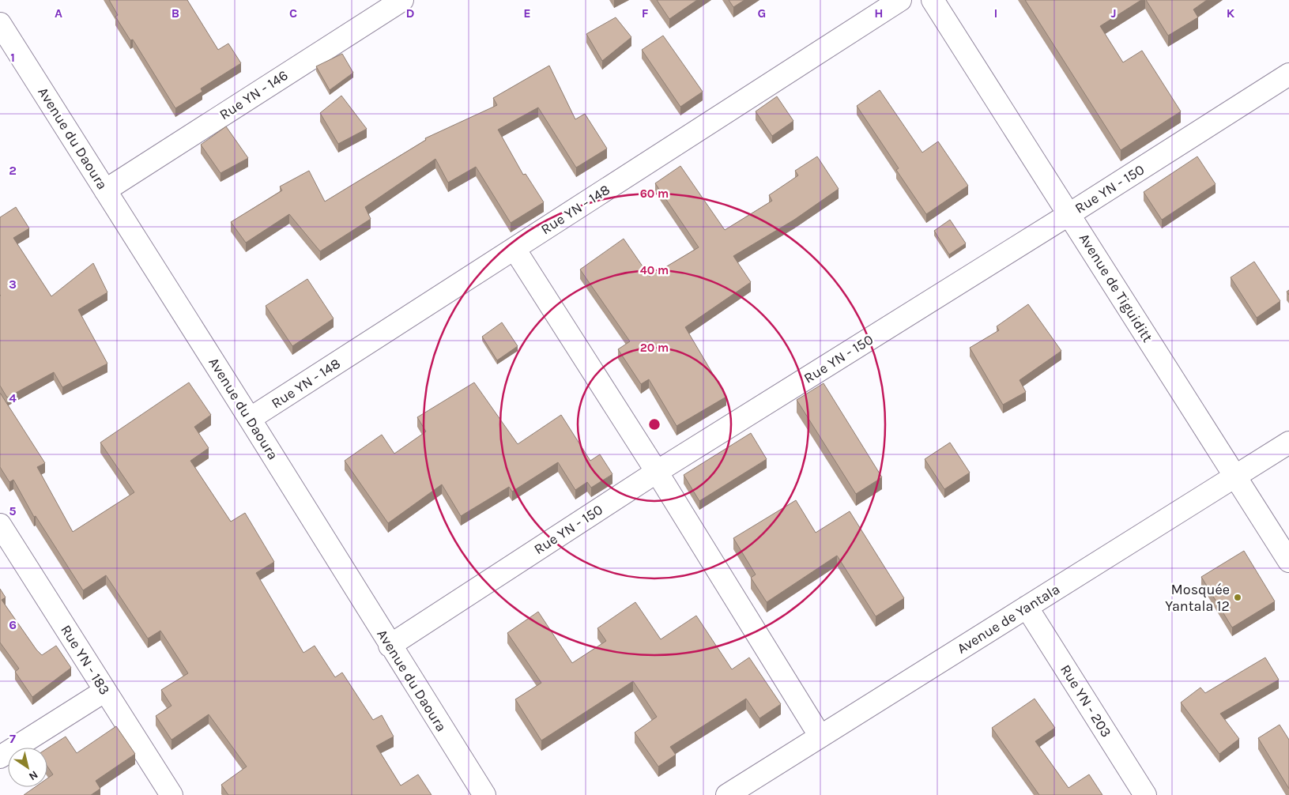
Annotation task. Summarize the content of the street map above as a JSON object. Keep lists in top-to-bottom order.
{
  "streets": {
    "street": [
      "Rue YN - 146",
      "Avenue du Daoura",
      "Rue YN - 150",
      "Rue YN - 148",
      "Avenue de Tiguiditt",
      "Avenue de Yantala",
      "Rue YN - 183",
      "Rue YN - 203"
    ]
  },
  "crossings": [
    ["Rue YN - 146", "Avenue du Daoura"],
    ["Avenue du Daoura", "Rue YN - 150"],
    ["Avenue du Daoura", "Rue YN - 148"],
    ["Rue YN - 150", "Avenue de Tiguiditt"],
    ["Avenue de Tiguiditt", "Avenue de Yantala"],
    ["Avenue de Yantala", "Rue YN - 203"]
  ],
  "places": ["Mosquée Yantala 12"],
  "north": "bottom right",
  "grid": {
    "columns": [
      "A",
      "B",
      "C",
      "D",
      "E",
      "F",
      "G",
      "H",
      "I",
      "J",
      "K"
    ],
    "rows": [
      "1",
      "2",
      "3",
      "4",
      "5",
      "6",
      "7"
    ]
  },
  "rings": ["60 m", "40 m", "20 m"]
}
